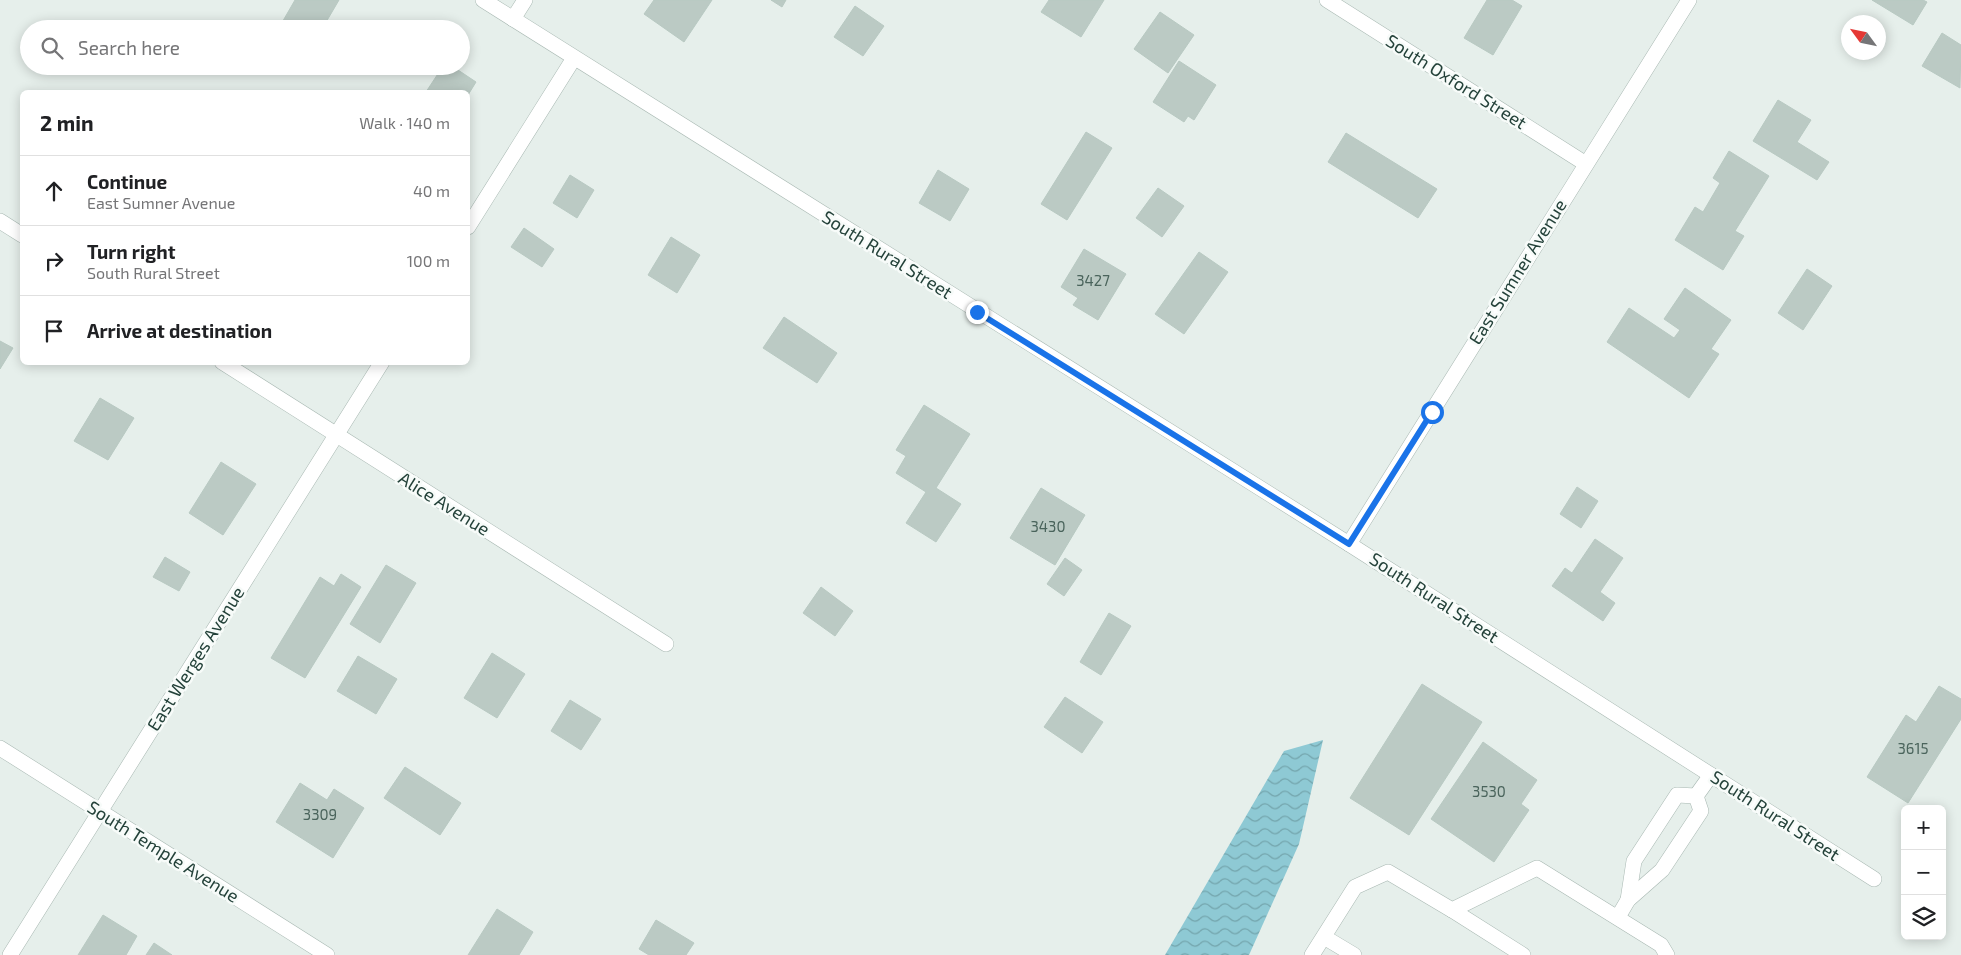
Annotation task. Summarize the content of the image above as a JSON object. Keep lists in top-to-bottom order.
{
  "streets": {
    "street": [
      "South Oxford Street",
      "South Rural Street",
      "East Sumner Avenue",
      "Alice Avenue",
      "East Werges Avenue",
      "South Temple Avenue"
    ]
  },
  "crossings": [
    ["South Oxford Street", "East Sumner Avenue"],
    ["South Rural Street", "East Sumner Avenue"],
    ["Alice Avenue", "East Werges Avenue"],
    ["East Werges Avenue", "South Temple Avenue"]
  ],
  "house_numbers": [
    "3427",
    "3430",
    "3615",
    "3530",
    "3309"
  ],
  "north": "top left",
  "page": {
    "search": "Search here",
    "heading": ["2 min", "Walk · 140 m"],
    "list": [
      ["Continue", "East Sumner Avenue", "40 m"],
      ["Turn right", "South Rural Street", "100 m"],
      "Arrive at destination"
    ],
    "map_buttons": ["+", "−"]
  }
}
